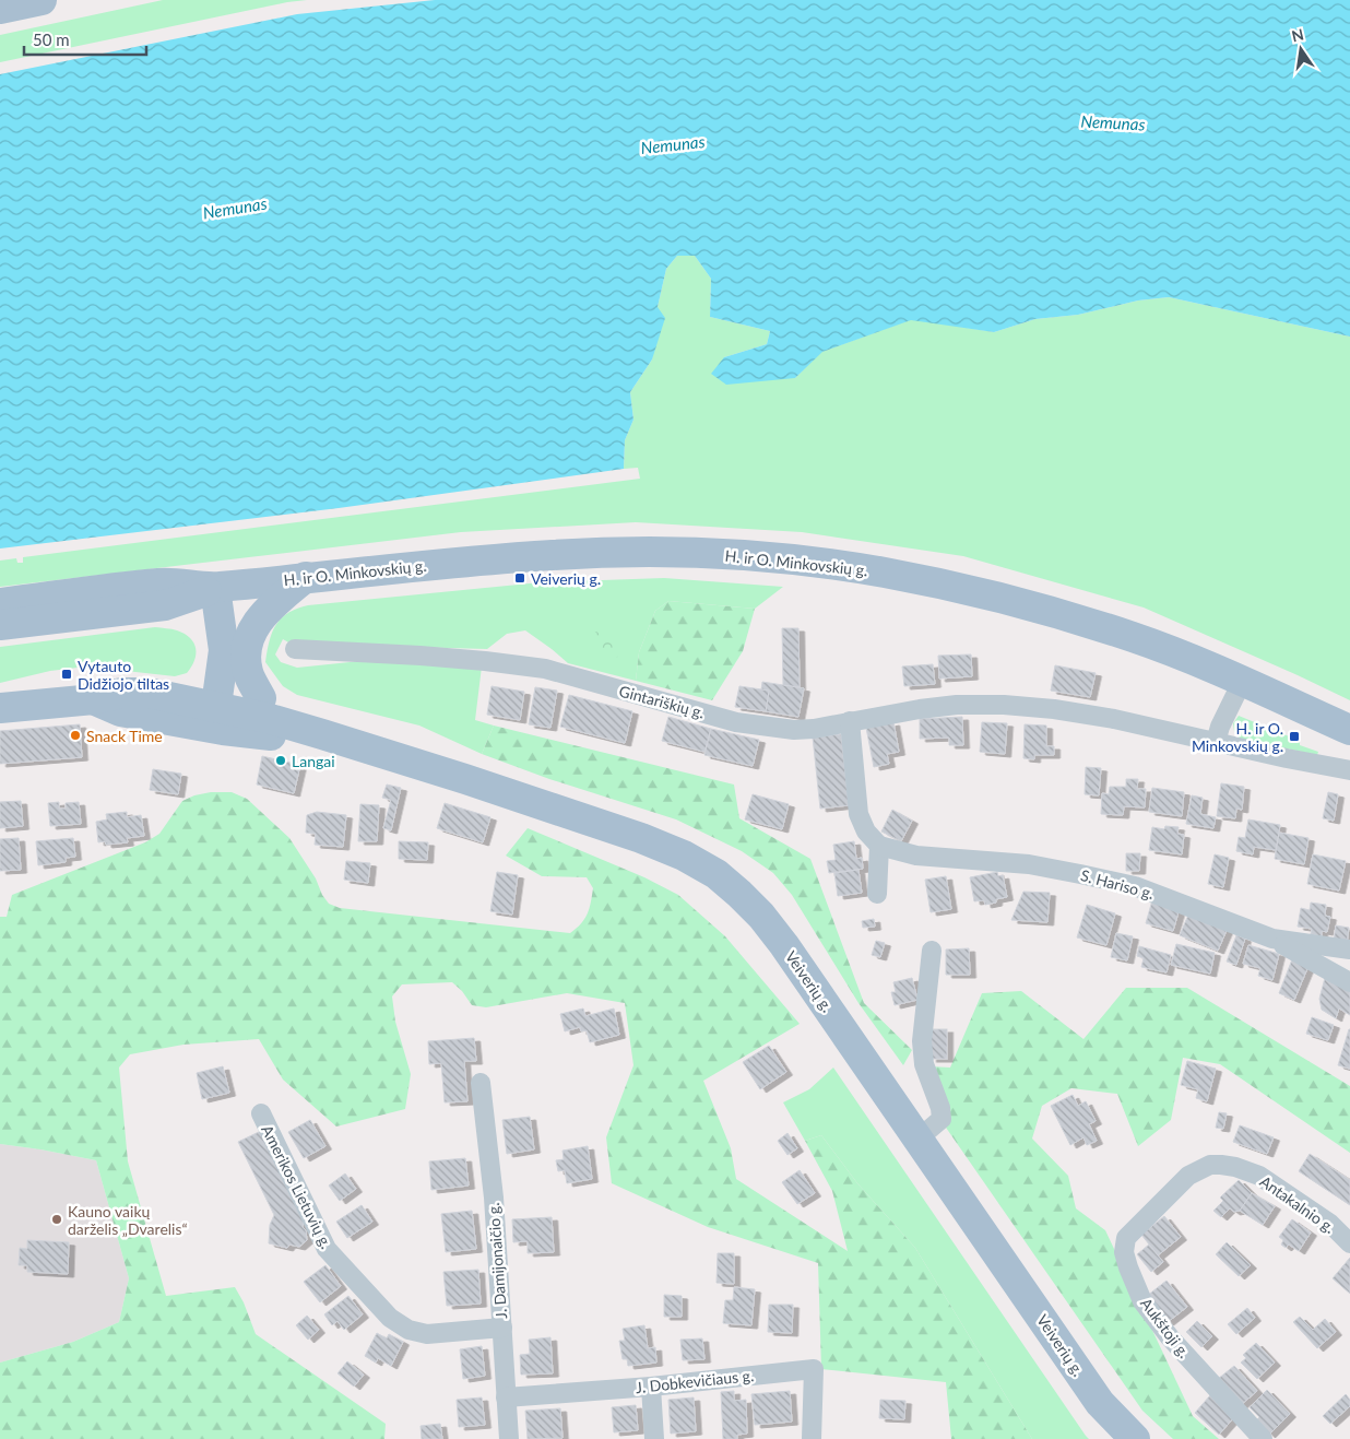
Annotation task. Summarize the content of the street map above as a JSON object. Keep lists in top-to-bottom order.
{
  "streets": {
    "main road": ["H. ir O. Minkovskių g.", "Veiverių g."],
    "street": [
      "Gintariškių g.",
      "S. Hariso g.",
      "Amerikos Lietuvių g.",
      "Antakalnio g.",
      "J. Damijonaičio g.",
      "Aukštoji g.",
      "J. Dobkevičiaus g."
    ]
  },
  "crossings": [
    ["Amerikos Lietuvių g.", "J. Damijonaičio g."],
    ["Antakalnio g.", "Aukštoji g."],
    ["J. Damijonaičio g.", "J. Dobkevičiaus g."]
  ],
  "water": ["Nemunas"],
  "places": {
    "transit": ["Veiverių g.", "Vytauto Didžiojo tiltas", "H. ir O. Minkovskių g."],
    "other": ["Snack Time", "Langai", "Kauno vaikų darželis „Dvarelis“"]
  },
  "scale_bar": "50 m",
  "north": "top"
}
